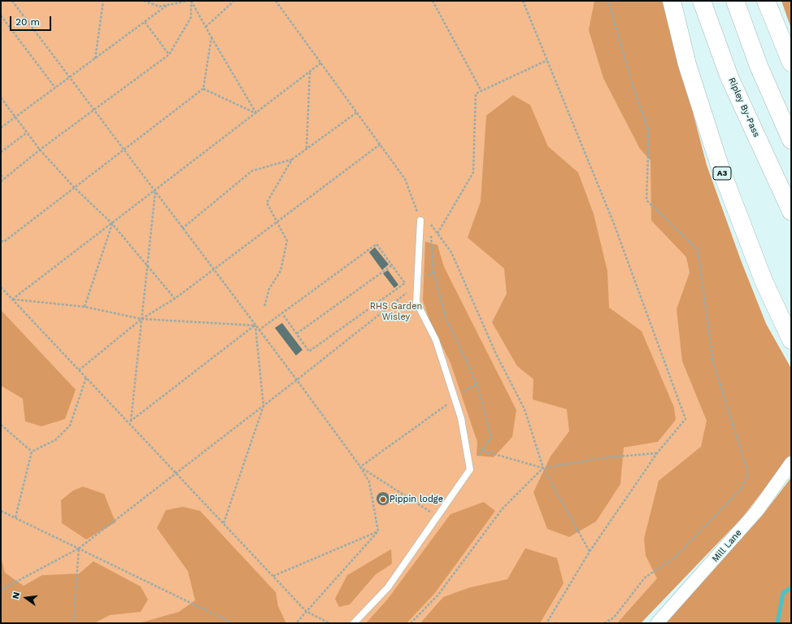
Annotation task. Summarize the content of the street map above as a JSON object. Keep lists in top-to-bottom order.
{
  "streets": {
    "highway": ["Ripley By-Pass", "A3"],
    "street": ["Mill Lane"]
  },
  "parks": ["RHS Garden Wisley"],
  "places": ["Pippin lodge"],
  "scale_bar": "20 m",
  "north": "left"
}
